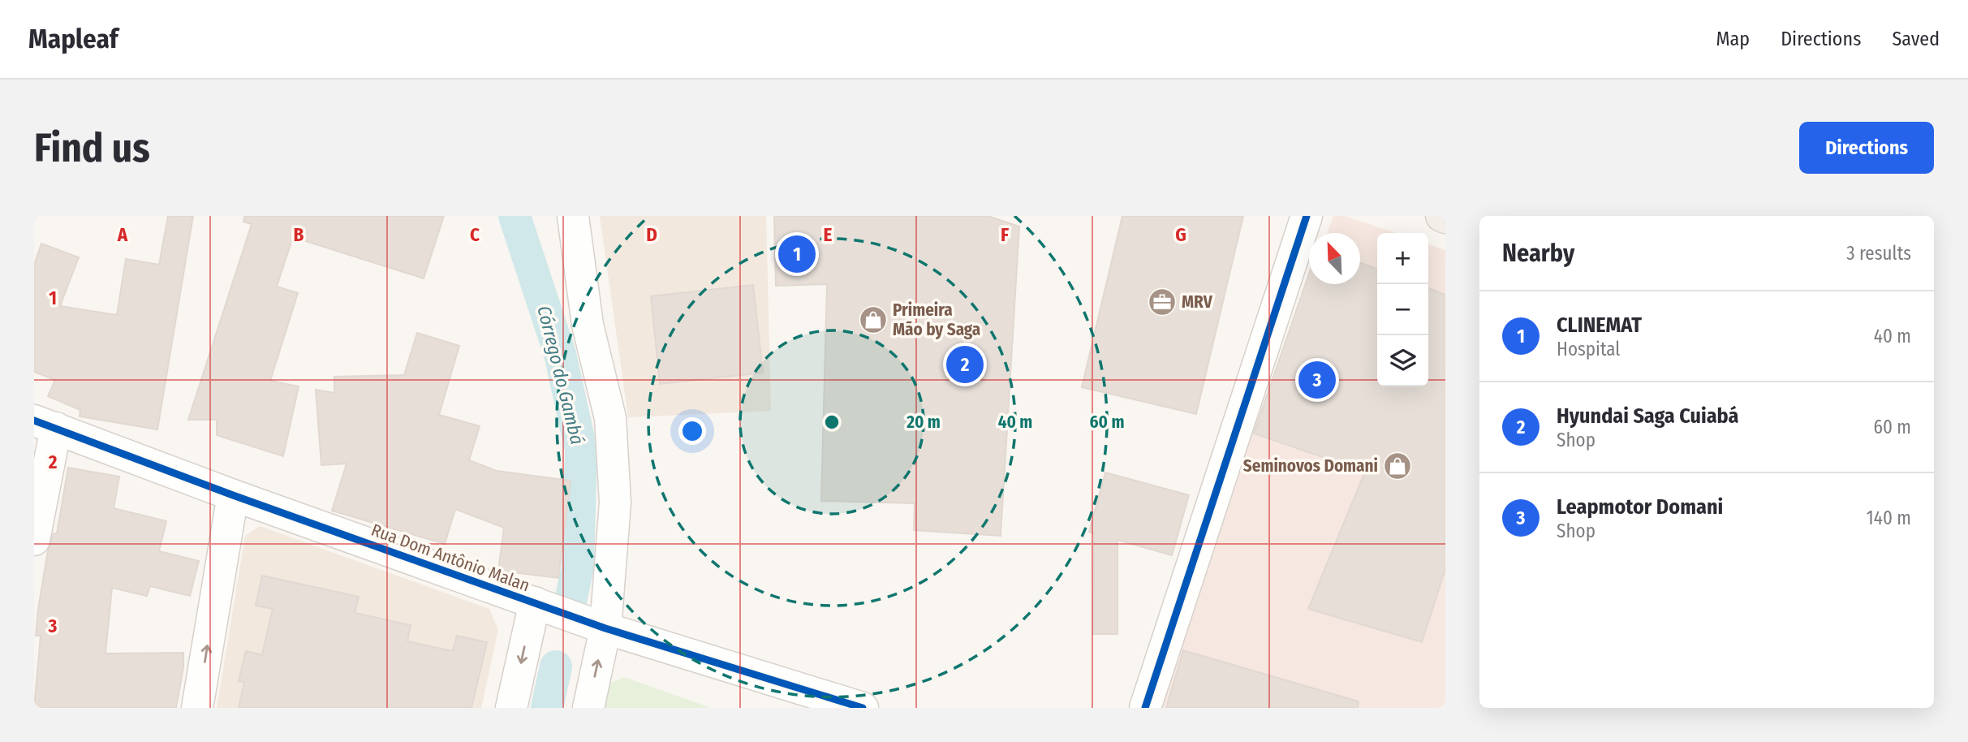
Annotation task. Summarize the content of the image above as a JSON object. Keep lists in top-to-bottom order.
{
  "streets": {
    "street": ["Rua Dom Antônio Malan"]
  },
  "water": ["Córrego do Gambá"],
  "places": {
    "office": ["MRV"],
    "shop": ["Primeira Mão by Saga", "Seminovos Domani"]
  },
  "north": "top left",
  "page": {
    "header": "Mapleaf",
    "nav": ["Map", "Directions", "Saved"],
    "buttons": "Directions",
    "title": "Find us",
    "heading": ["Nearby", "3 results"],
    "pins": ["1", "2", "3"],
    "map_buttons": ["+", "−"],
    "list": [
      {
        "mark": "1",
        "name": "CLINEMAT",
        "note": "Hospital",
        "value": "40 m"
      },
      {
        "mark": "2",
        "name": "Hyundai Saga Cuiabá",
        "note": "Shop",
        "value": "60 m"
      },
      {
        "mark": "3",
        "name": "Leapmotor Domani",
        "note": "Shop",
        "value": "140 m"
      }
    ]
  },
  "grid": {
    "columns": [
      "A",
      "B",
      "C",
      "D",
      "E",
      "F",
      "G"
    ],
    "rows": ["1", "2", "3"]
  },
  "rings": ["20 m", "40 m", "60 m"]
}
